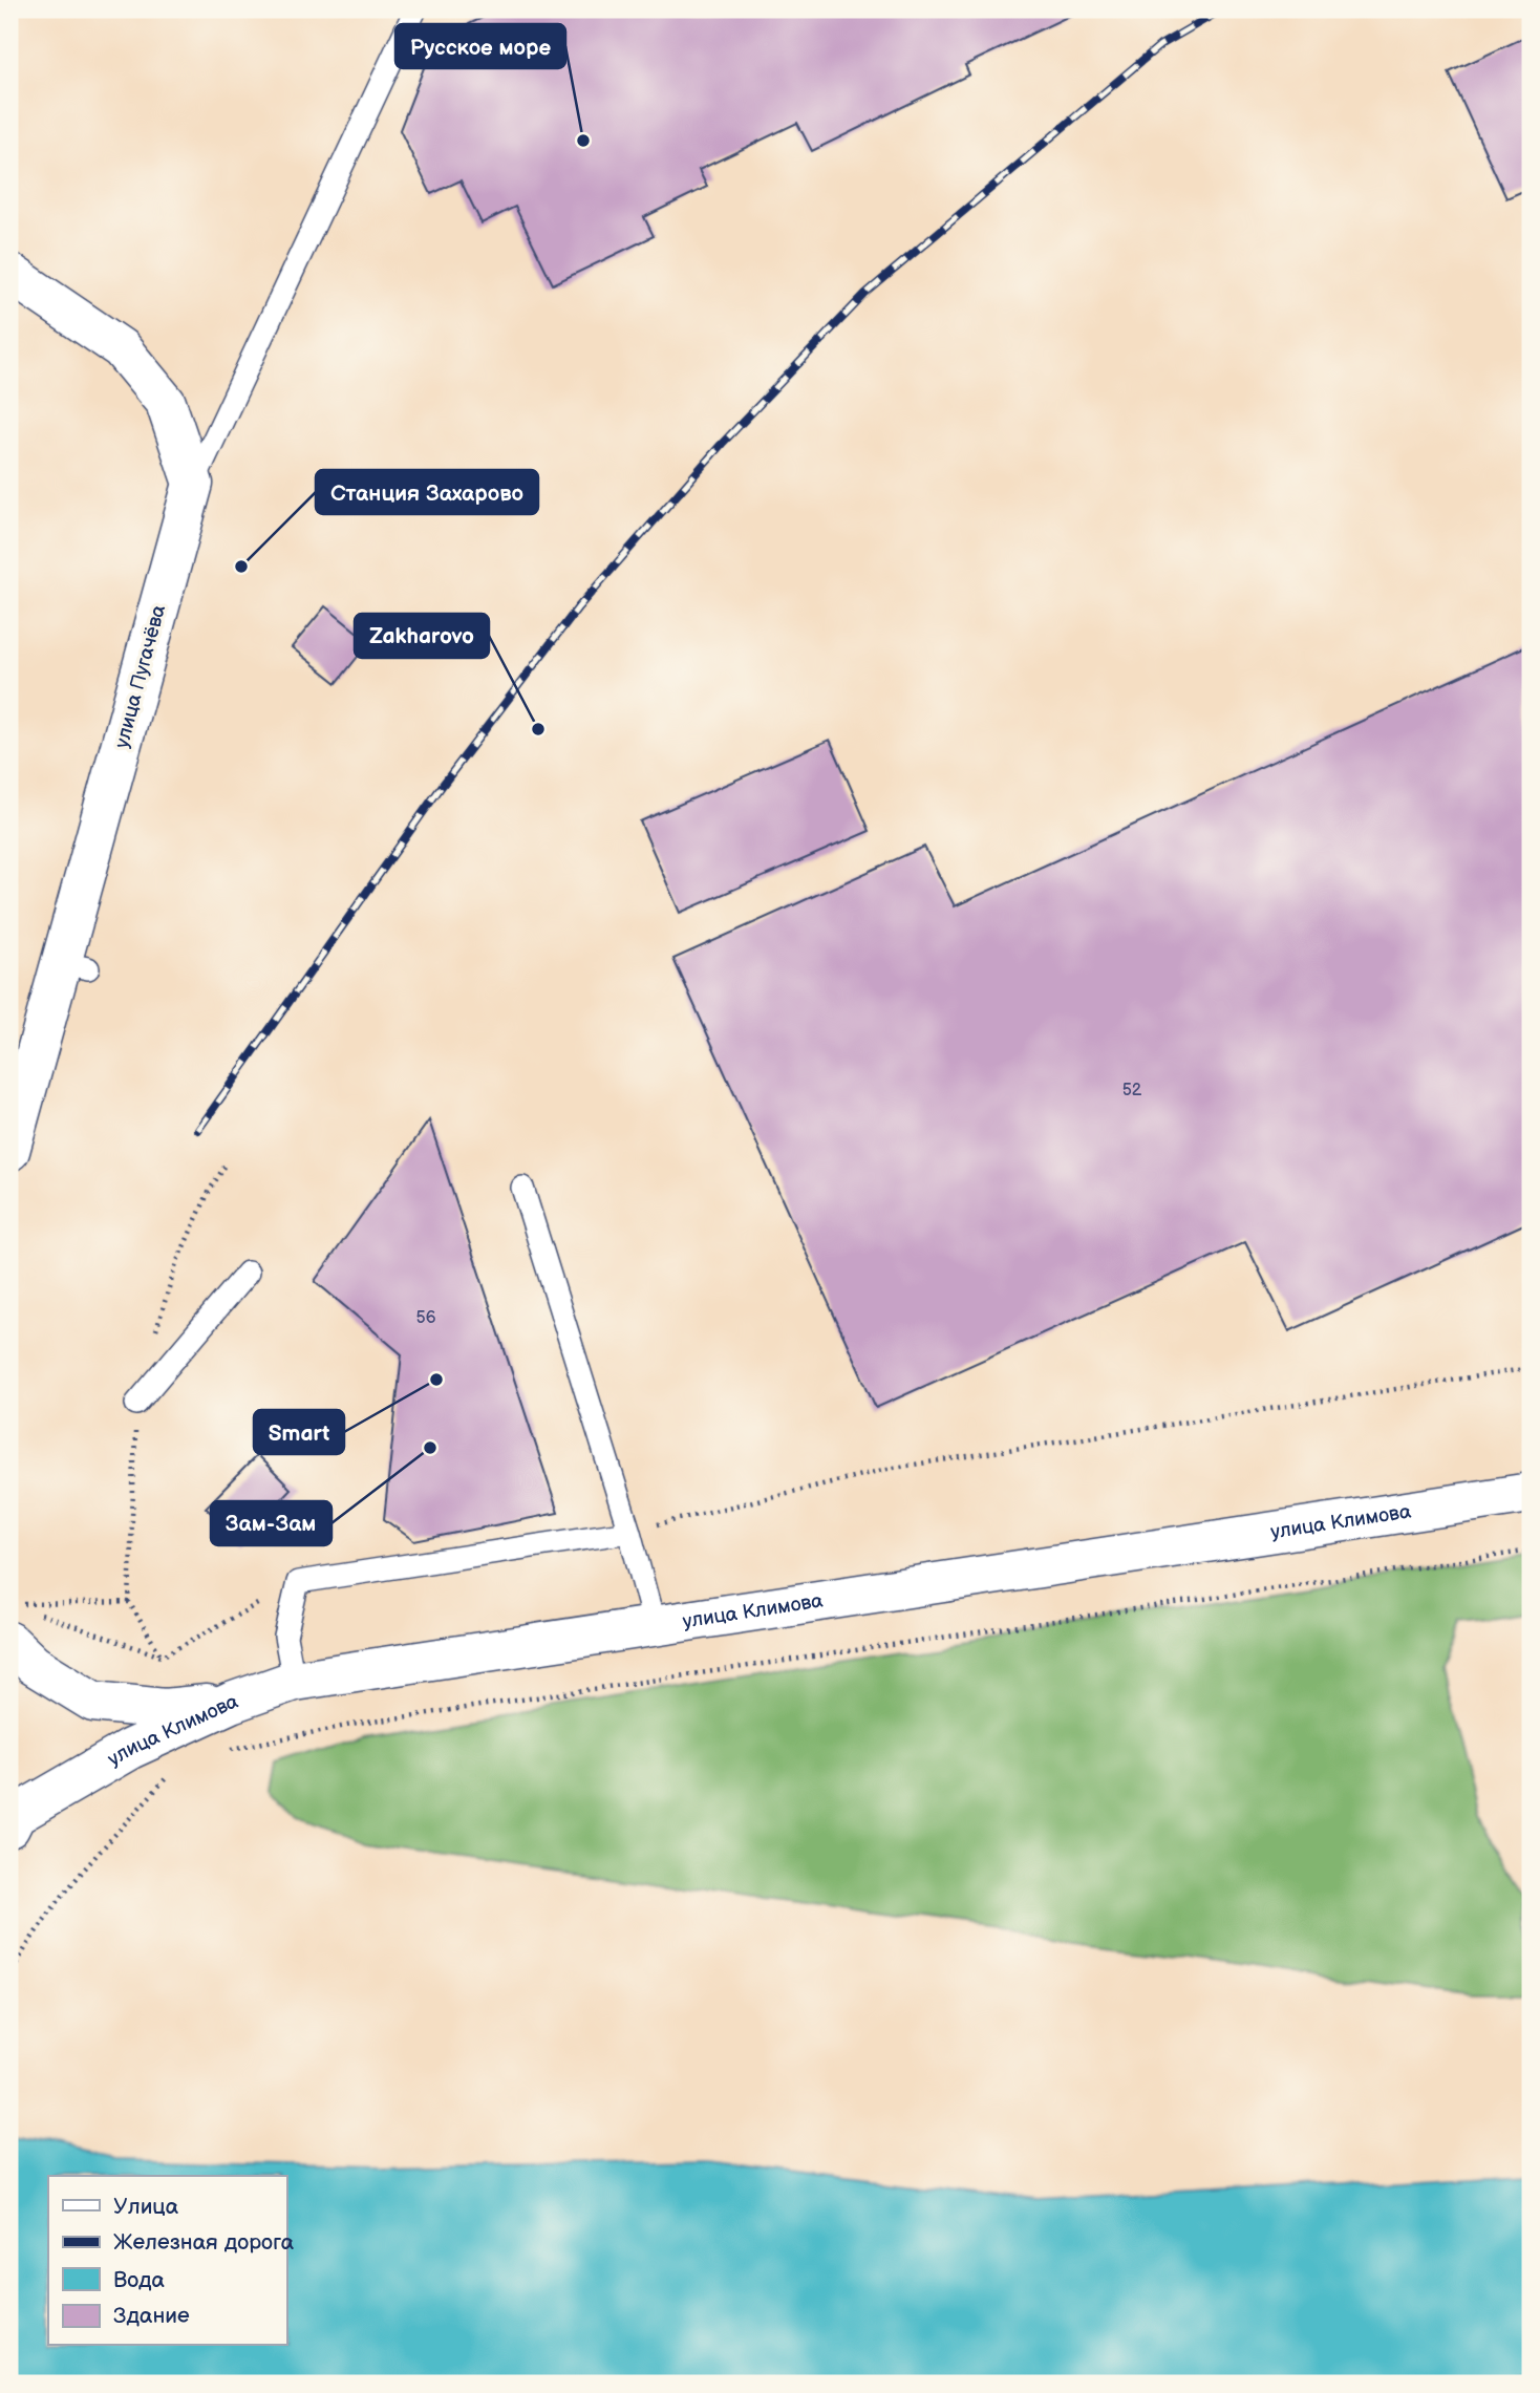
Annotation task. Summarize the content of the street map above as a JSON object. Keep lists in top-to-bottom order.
{
  "streets": {
    "main road": ["улица Пугачёва", "улица Климова"]
  },
  "places": [
    "Русское море",
    "Станция Захарово",
    "Zakharovo",
    "Smart",
    "Зам-Зам"
  ],
  "house_numbers": ["52", "56"],
  "legend": [
    "Улица",
    "Железная дорога",
    "Вода",
    "Здание"
  ]
}
